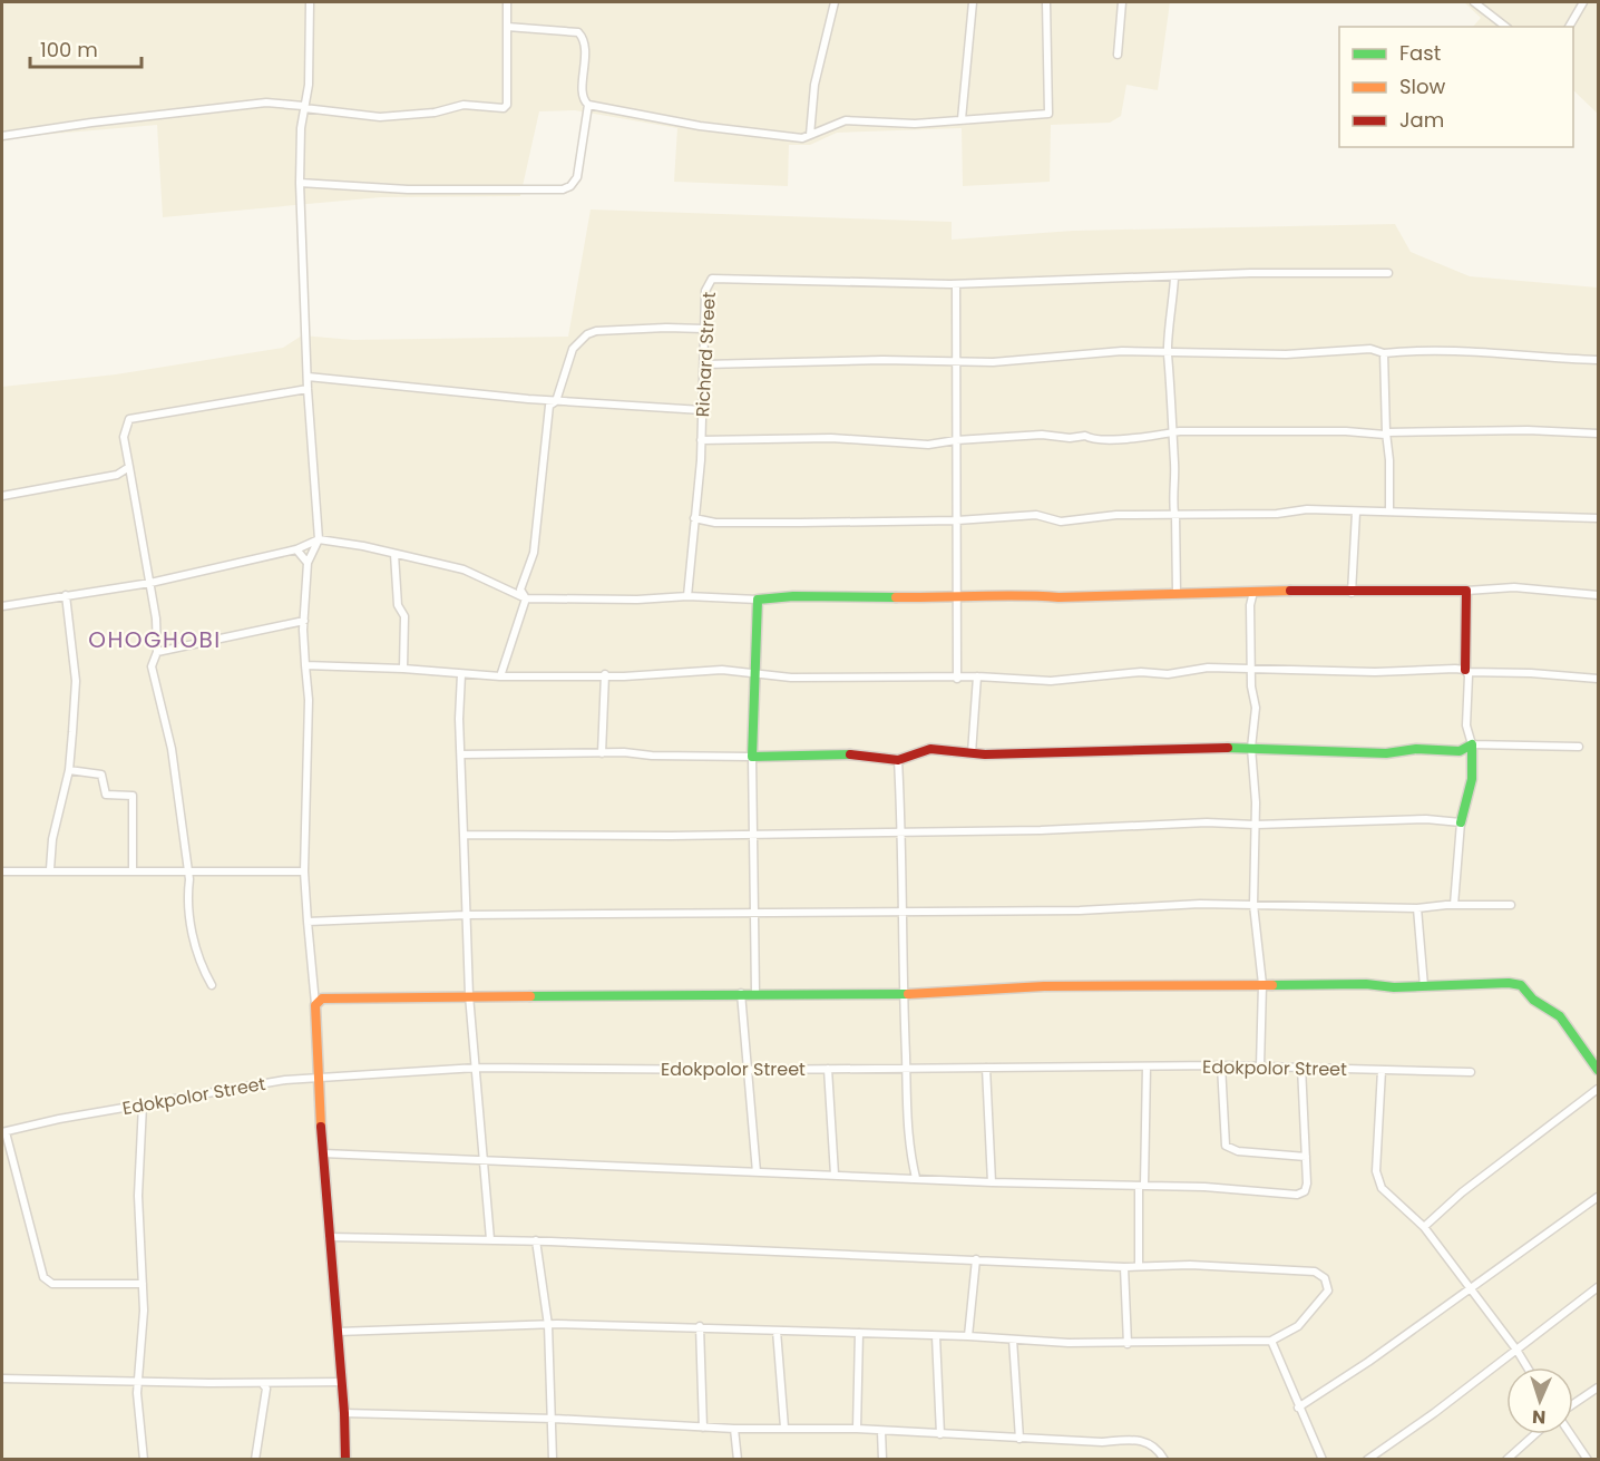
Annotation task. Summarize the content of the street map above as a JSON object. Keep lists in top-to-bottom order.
{
  "streets": {
    "street": ["Richard Street", "Edokpolor Street"]
  },
  "districts": ["OHOGHOBI"],
  "legend": ["Fast", "Slow", "Jam"],
  "scale_bar": "100 m",
  "north": "bottom"
}
